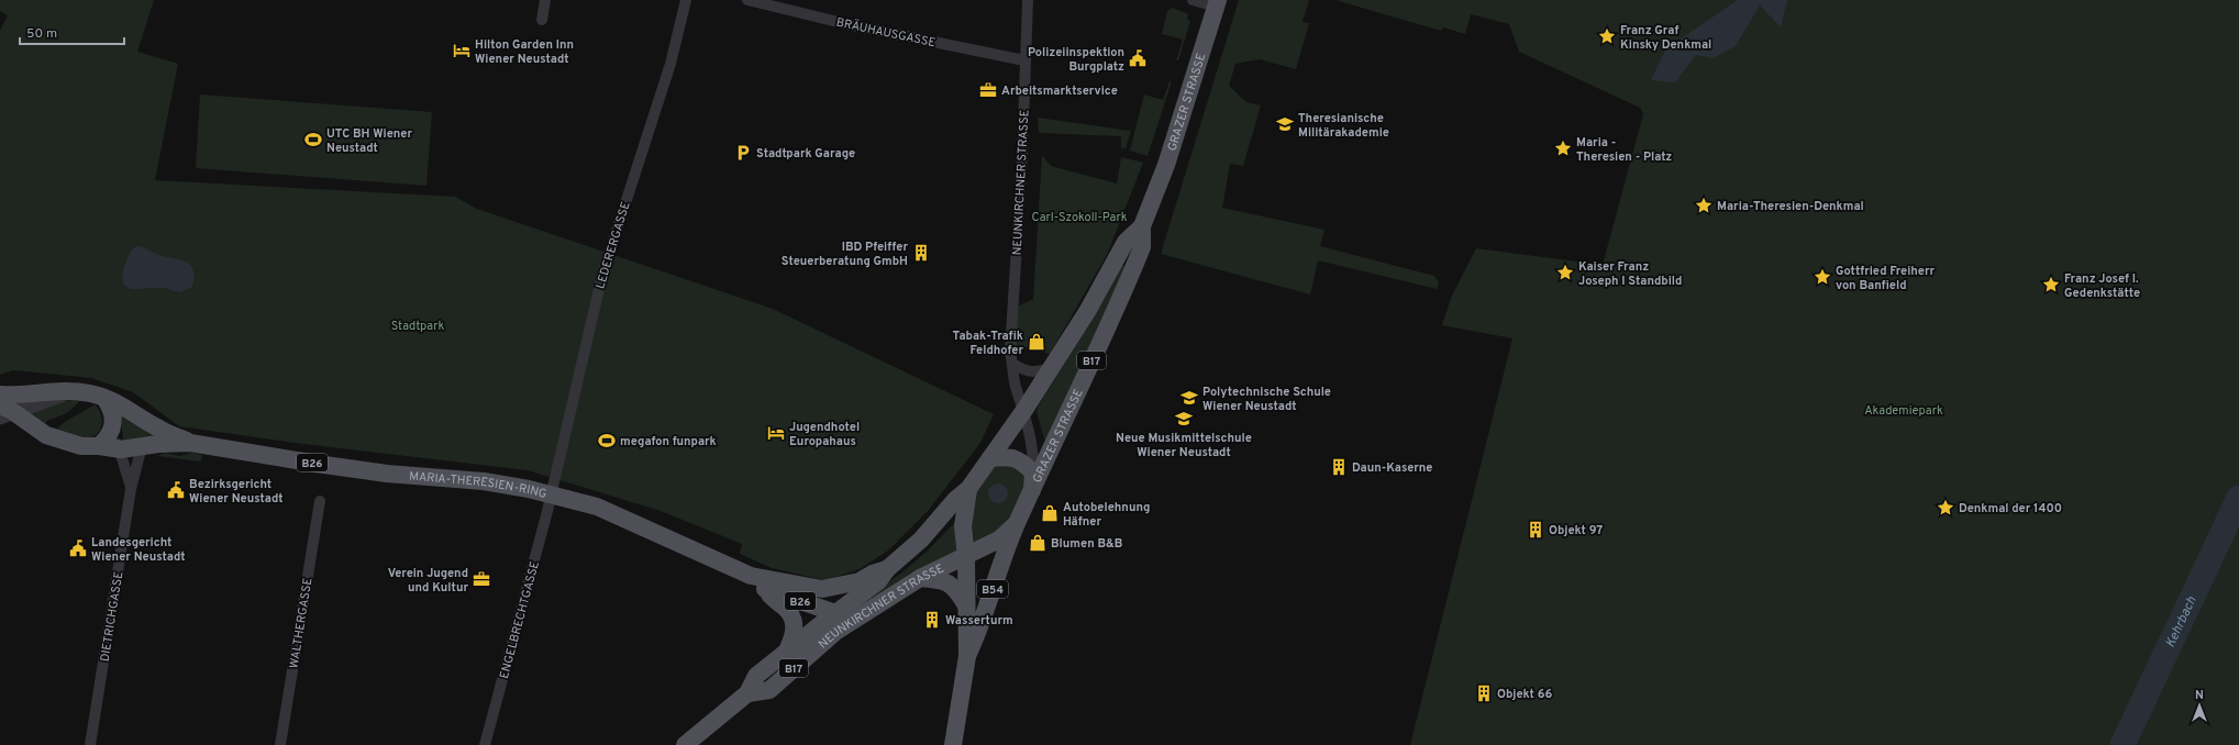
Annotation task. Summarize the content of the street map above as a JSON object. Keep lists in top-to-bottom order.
{
  "streets": {
    "main road": [
      "GRAZER STRASSE",
      "NEUNKIRCHNER STRASSE",
      "B17",
      "B26",
      "MARIA-THERESIEN-RING",
      "B54"
    ],
    "street": [
      "BRÄUHAUSGASSE",
      "LEDERERGASSE",
      "DIETRICHGASSE",
      "ENGELBRECHTGASSE",
      "WALTHERGASSE"
    ]
  },
  "crossings": [
    ["BRÄUHAUSGASSE", "NEUNKIRCHNER STRASSE"],
    ["GRAZER STRASSE", "NEUNKIRCHNER STRASSE"],
    ["GRAZER STRASSE", "B54"],
    ["NEUNKIRCHNER STRASSE", "B26"],
    ["NEUNKIRCHNER STRASSE", "B54"],
    ["LEDERERGASSE", "MARIA-THERESIEN-RING"],
    ["LEDERERGASSE", "ENGELBRECHTGASSE"],
    ["B26", "MARIA-THERESIEN-RING"],
    ["B26", "DIETRICHGASSE"],
    ["MARIA-THERESIEN-RING", "ENGELBRECHTGASSE"]
  ],
  "water": ["Kehrbach"],
  "parks": ["Carl-Szokoll-Park", "Stadtpark", "Akademiepark"],
  "places": {
    "place": [
      "Franz Graf Kinsky Denkmal",
      "Maria - Theresien - Platz",
      "Maria-Theresien-Denkmal",
      "Kaiser Franz Joseph I Standbild",
      "Gottfried Freiherr von Banfield",
      "Franz Josef I. Gedenkstätte",
      "Denkmal der 1400"
    ],
    "hotel": ["Hilton Garden Inn Wiener Neustadt", "Jugendhotel Europahaus"],
    "public building": ["Polizeiinspektion Burgplatz", "Bezirksgericht Wiener Neustadt", "Landesgericht Wiener Neustadt"],
    "office": ["Arbeitsmarktservice", "Verein Jugend und Kultur"],
    "school or university": ["Theresianische Militärakademie", "Polytechnische Schule Wiener Neustadt", "Neue Musikmittelschule Wiener Neustadt"],
    "sports": ["UTC BH Wiener Neustadt", "megafon funpark"],
    "parking": ["Stadtpark Garage"],
    "building": [
      "IBD Pfeiffer Steuerberatung GmbH",
      "Daun-Kaserne",
      "Objekt 97",
      "Wasserturm",
      "Objekt 66"
    ],
    "shop": ["Tabak-Trafik Feldhofer", "Autobelehnung Häfner", "Blumen B&B"]
  },
  "scale_bar": "50 m",
  "north": "top"
}
